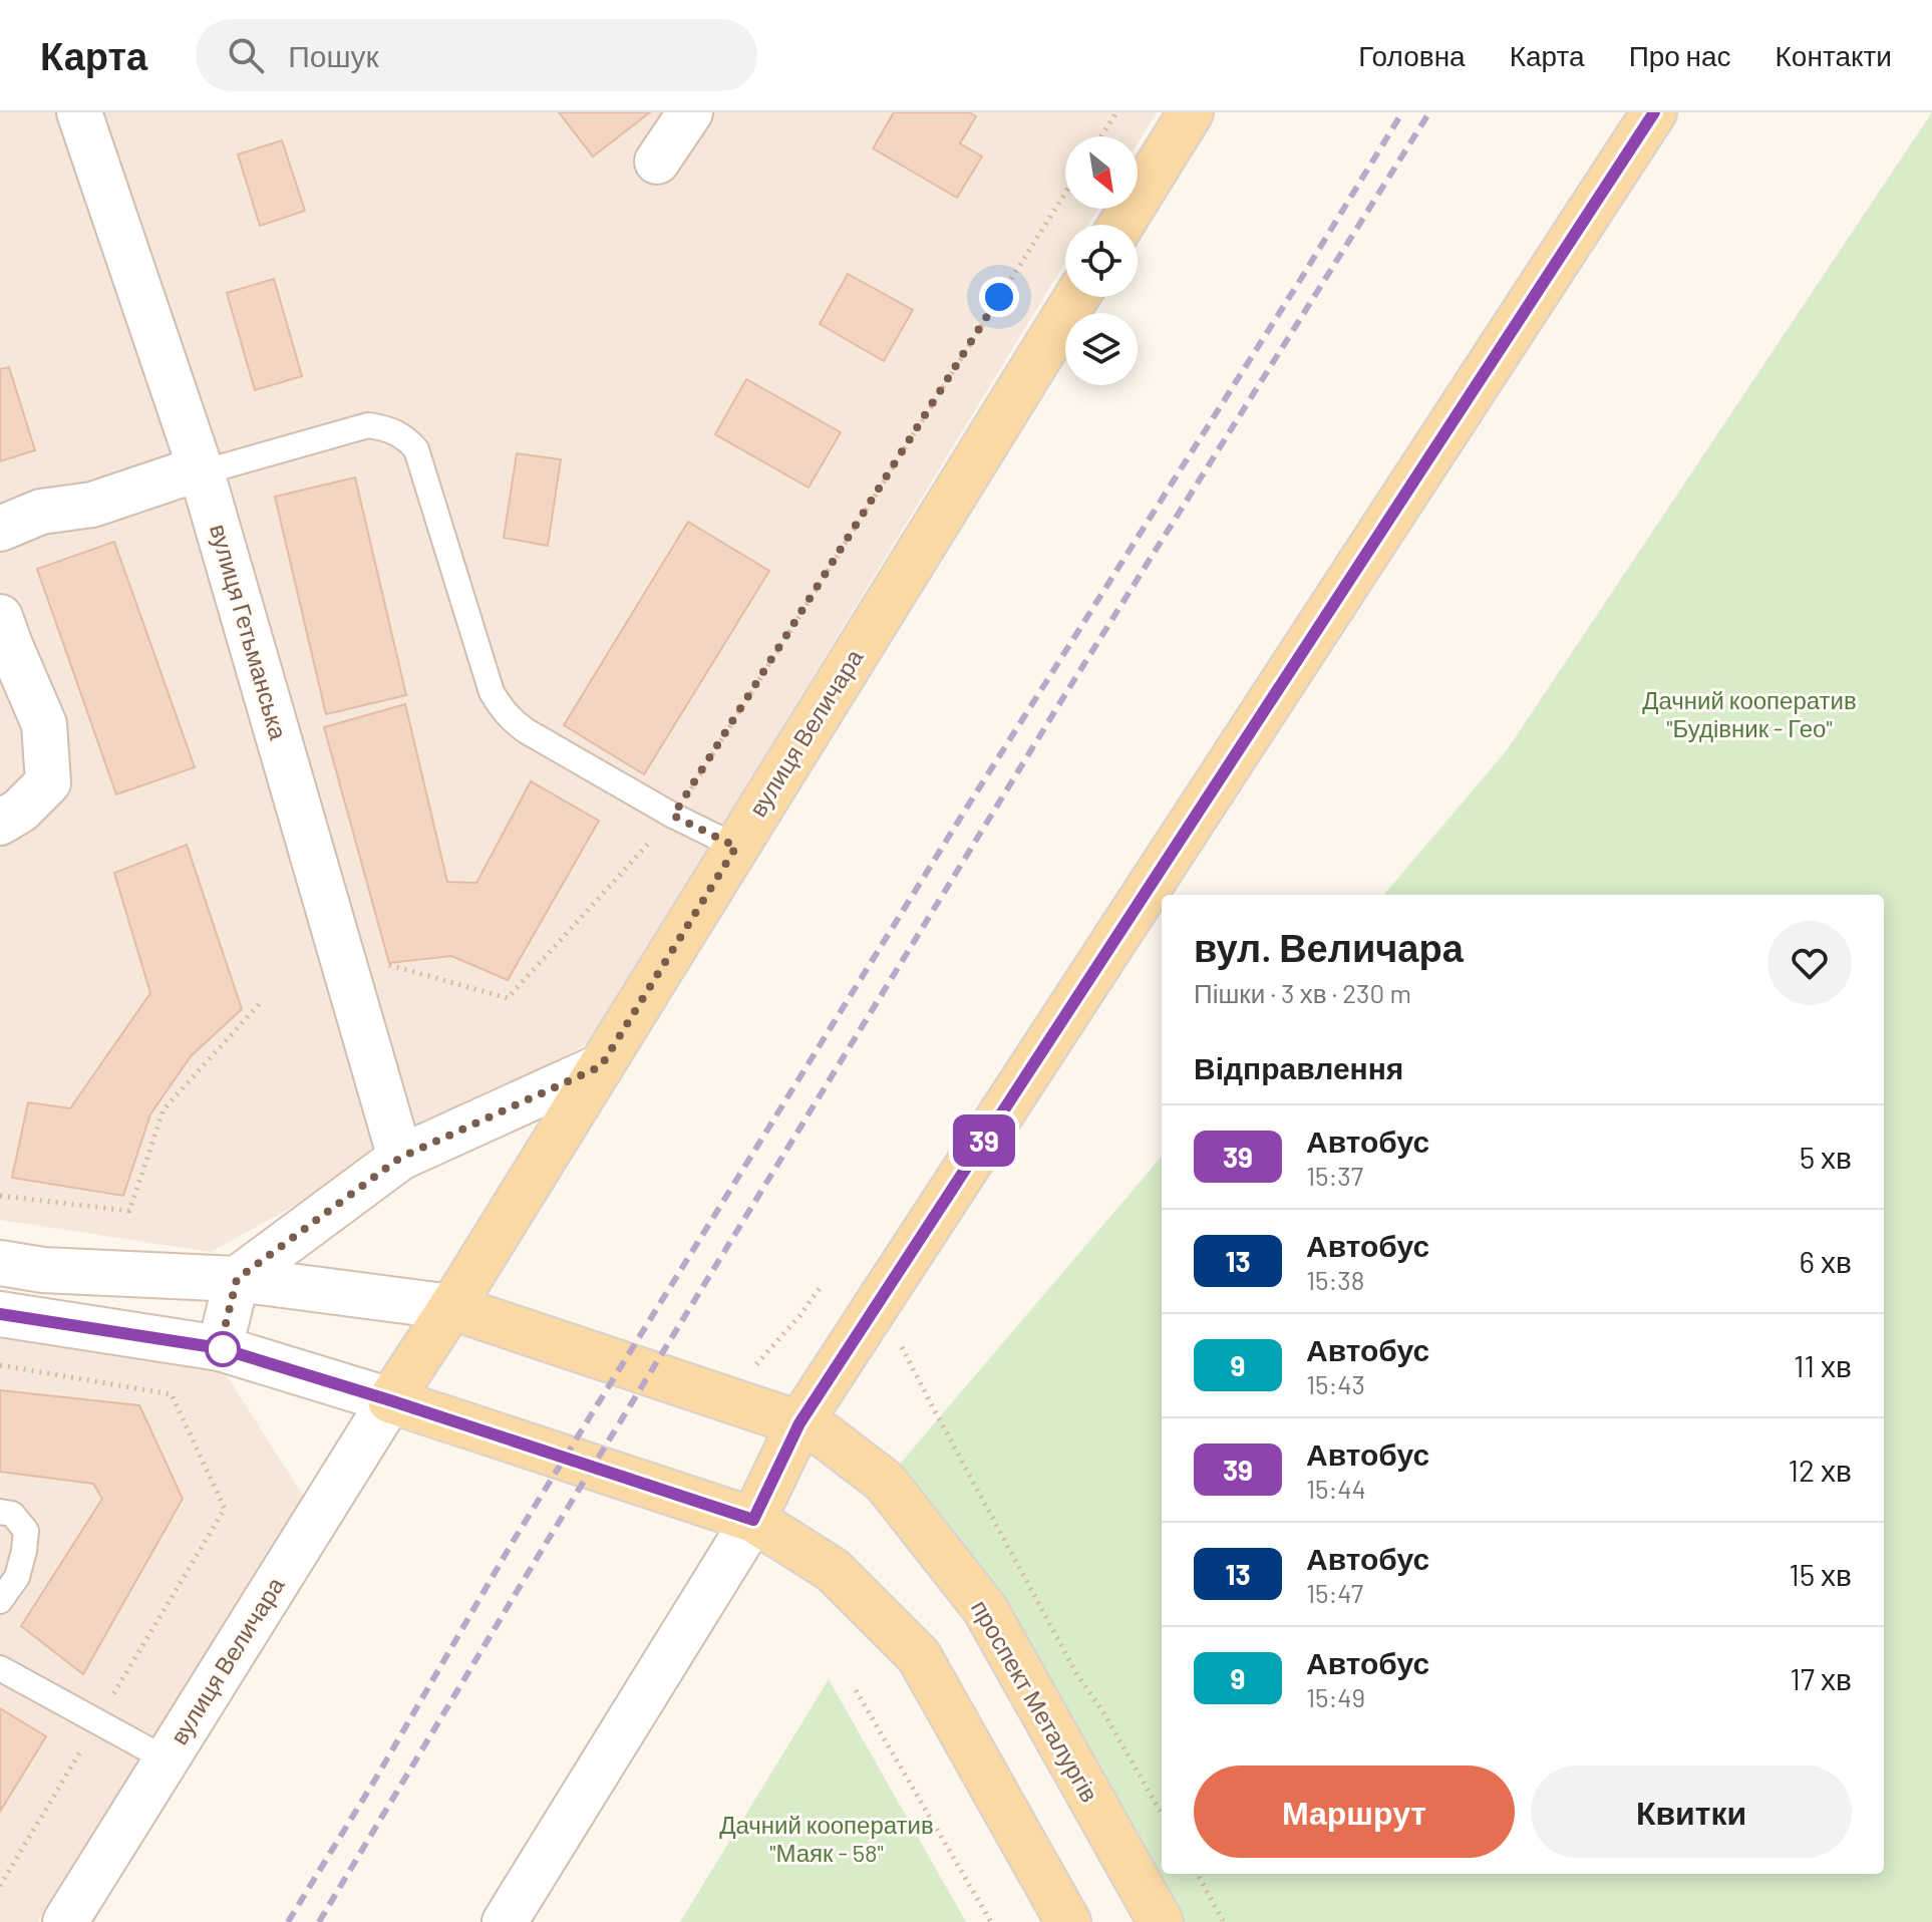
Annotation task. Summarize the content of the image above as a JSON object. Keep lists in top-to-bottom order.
{
  "streets": {
    "main road": ["вулиця Величара", "проспект Металургів"],
    "street": ["вулиця Гетьманська"]
  },
  "crossings": [
    ["вулиця Величара", "проспект Металургів"]
  ],
  "parks": ["Дачний кооператив \"Будівник - Гео\"", "Дачний кооператив \"Маяк - 58\""],
  "lines": ["bus line 39"],
  "north": "bottom right",
  "page": {
    "header": "Карта",
    "search": "Пошук",
    "nav": [
      "Головна",
      "Карта",
      "Про нас",
      "Контакти"
    ],
    "on_map": "39",
    "heading": [
      ["вул. Величара", "Пішки · 3 хв · 230 m"],
      "Відправлення"
    ],
    "list": [
      {
        "mark": "39",
        "name": "Автобус",
        "note": "15:37",
        "value": "5 хв"
      },
      {
        "mark": "13",
        "name": "Автобус",
        "note": "15:38",
        "value": "6 хв"
      },
      {
        "mark": "9",
        "name": "Автобус",
        "note": "15:43",
        "value": "11 хв"
      },
      {
        "mark": "39",
        "name": "Автобус",
        "note": "15:44",
        "value": "12 хв"
      },
      {
        "mark": "13",
        "name": "Автобус",
        "note": "15:47",
        "value": "15 хв"
      },
      {
        "mark": "9",
        "name": "Автобус",
        "note": "15:49",
        "value": "17 хв"
      }
    ],
    "buttons": ["Маршрут", "Квитки"]
  }
}
